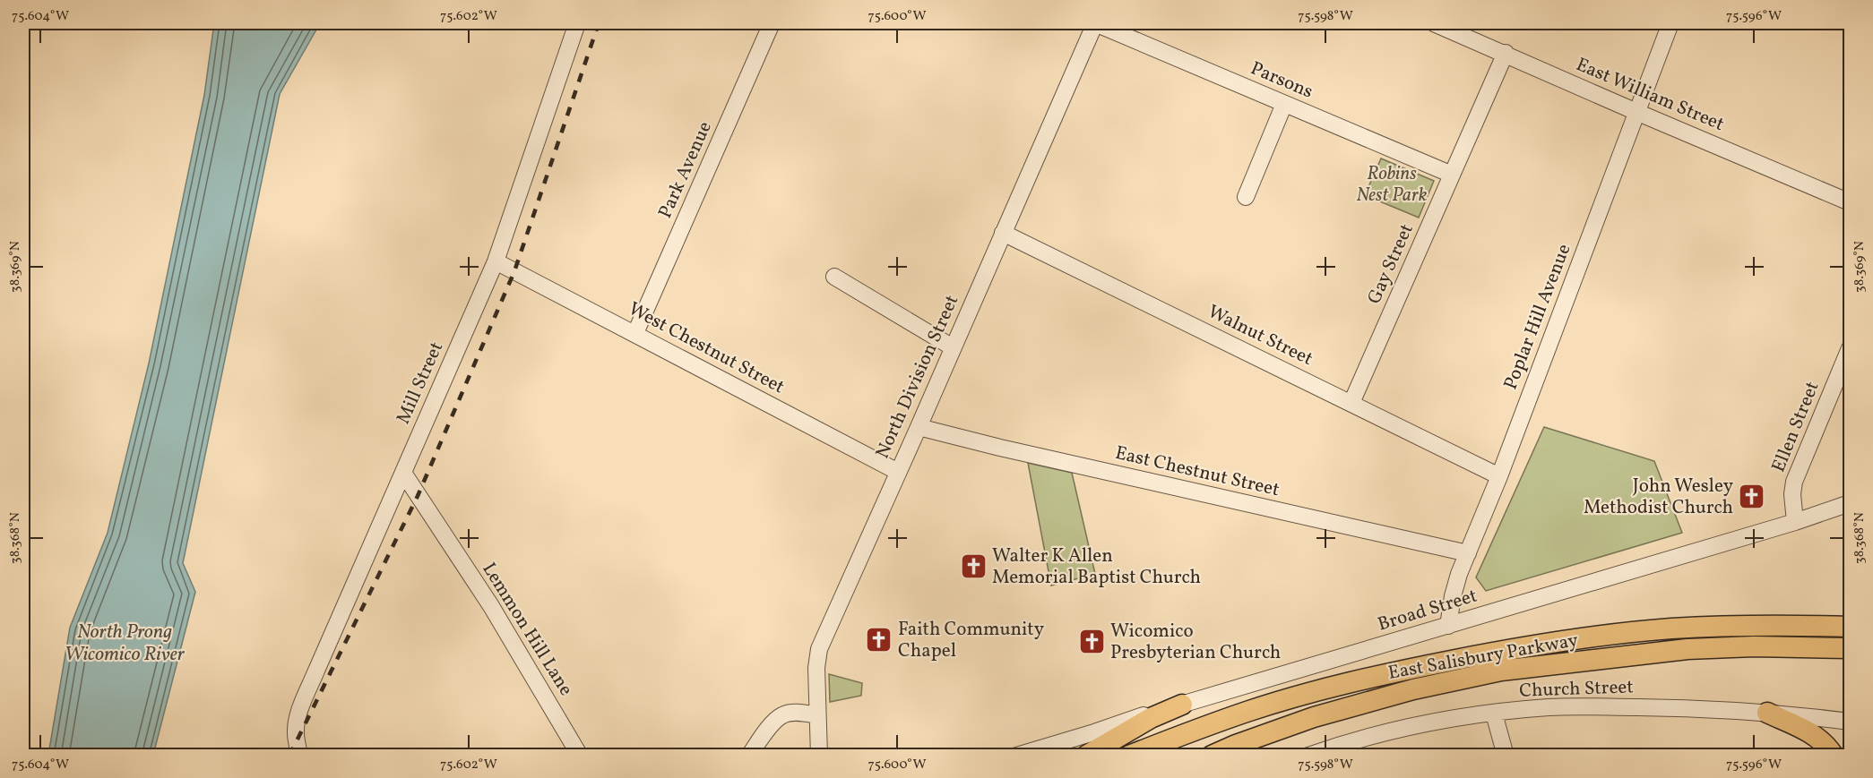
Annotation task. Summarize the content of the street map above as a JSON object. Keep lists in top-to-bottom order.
{
  "streets": {
    "main road": ["East Salisbury Parkway"],
    "street": [
      "Parsons",
      "East William Street",
      "Park Avenue",
      "Gay Street",
      "Poplar Hill Avenue",
      "Walnut Street",
      "West Chestnut Street",
      "North Division Street",
      "Mill Street",
      "Ellen Street",
      "East Chestnut Street",
      "Broad Street",
      "Lemmon Hill Lane",
      "Church Street"
    ]
  },
  "crossings": [
    ["Parsons", "Gay Street"],
    ["Parsons", "North Division Street"],
    ["East William Street", "Gay Street"],
    ["East William Street", "Poplar Hill Avenue"],
    ["Park Avenue", "West Chestnut Street"],
    ["Gay Street", "Walnut Street"],
    ["Poplar Hill Avenue", "Walnut Street"],
    ["Poplar Hill Avenue", "East Chestnut Street"],
    ["Poplar Hill Avenue", "Broad Street"],
    ["Walnut Street", "North Division Street"],
    ["West Chestnut Street", "North Division Street"],
    ["West Chestnut Street", "Mill Street"],
    ["North Division Street", "East Chestnut Street"],
    ["Mill Street", "Lemmon Hill Lane"],
    ["Ellen Street", "Broad Street"]
  ],
  "water": ["North Prong Wicomico River"],
  "parks": ["Robins Nest Park"],
  "places": {
    "church": [
      "John Wesley Methodist Church",
      "Walter K Allen Memorial Baptist Church",
      "Faith Community Chapel",
      "Wicomico Presbyterian Church"
    ]
  },
  "coordinates": [
    "75.604°W",
    "75.602°W",
    "75.600°W",
    "75.598°W",
    "75.596°W",
    "38.369°N",
    "38.368°N"
  ]
}
